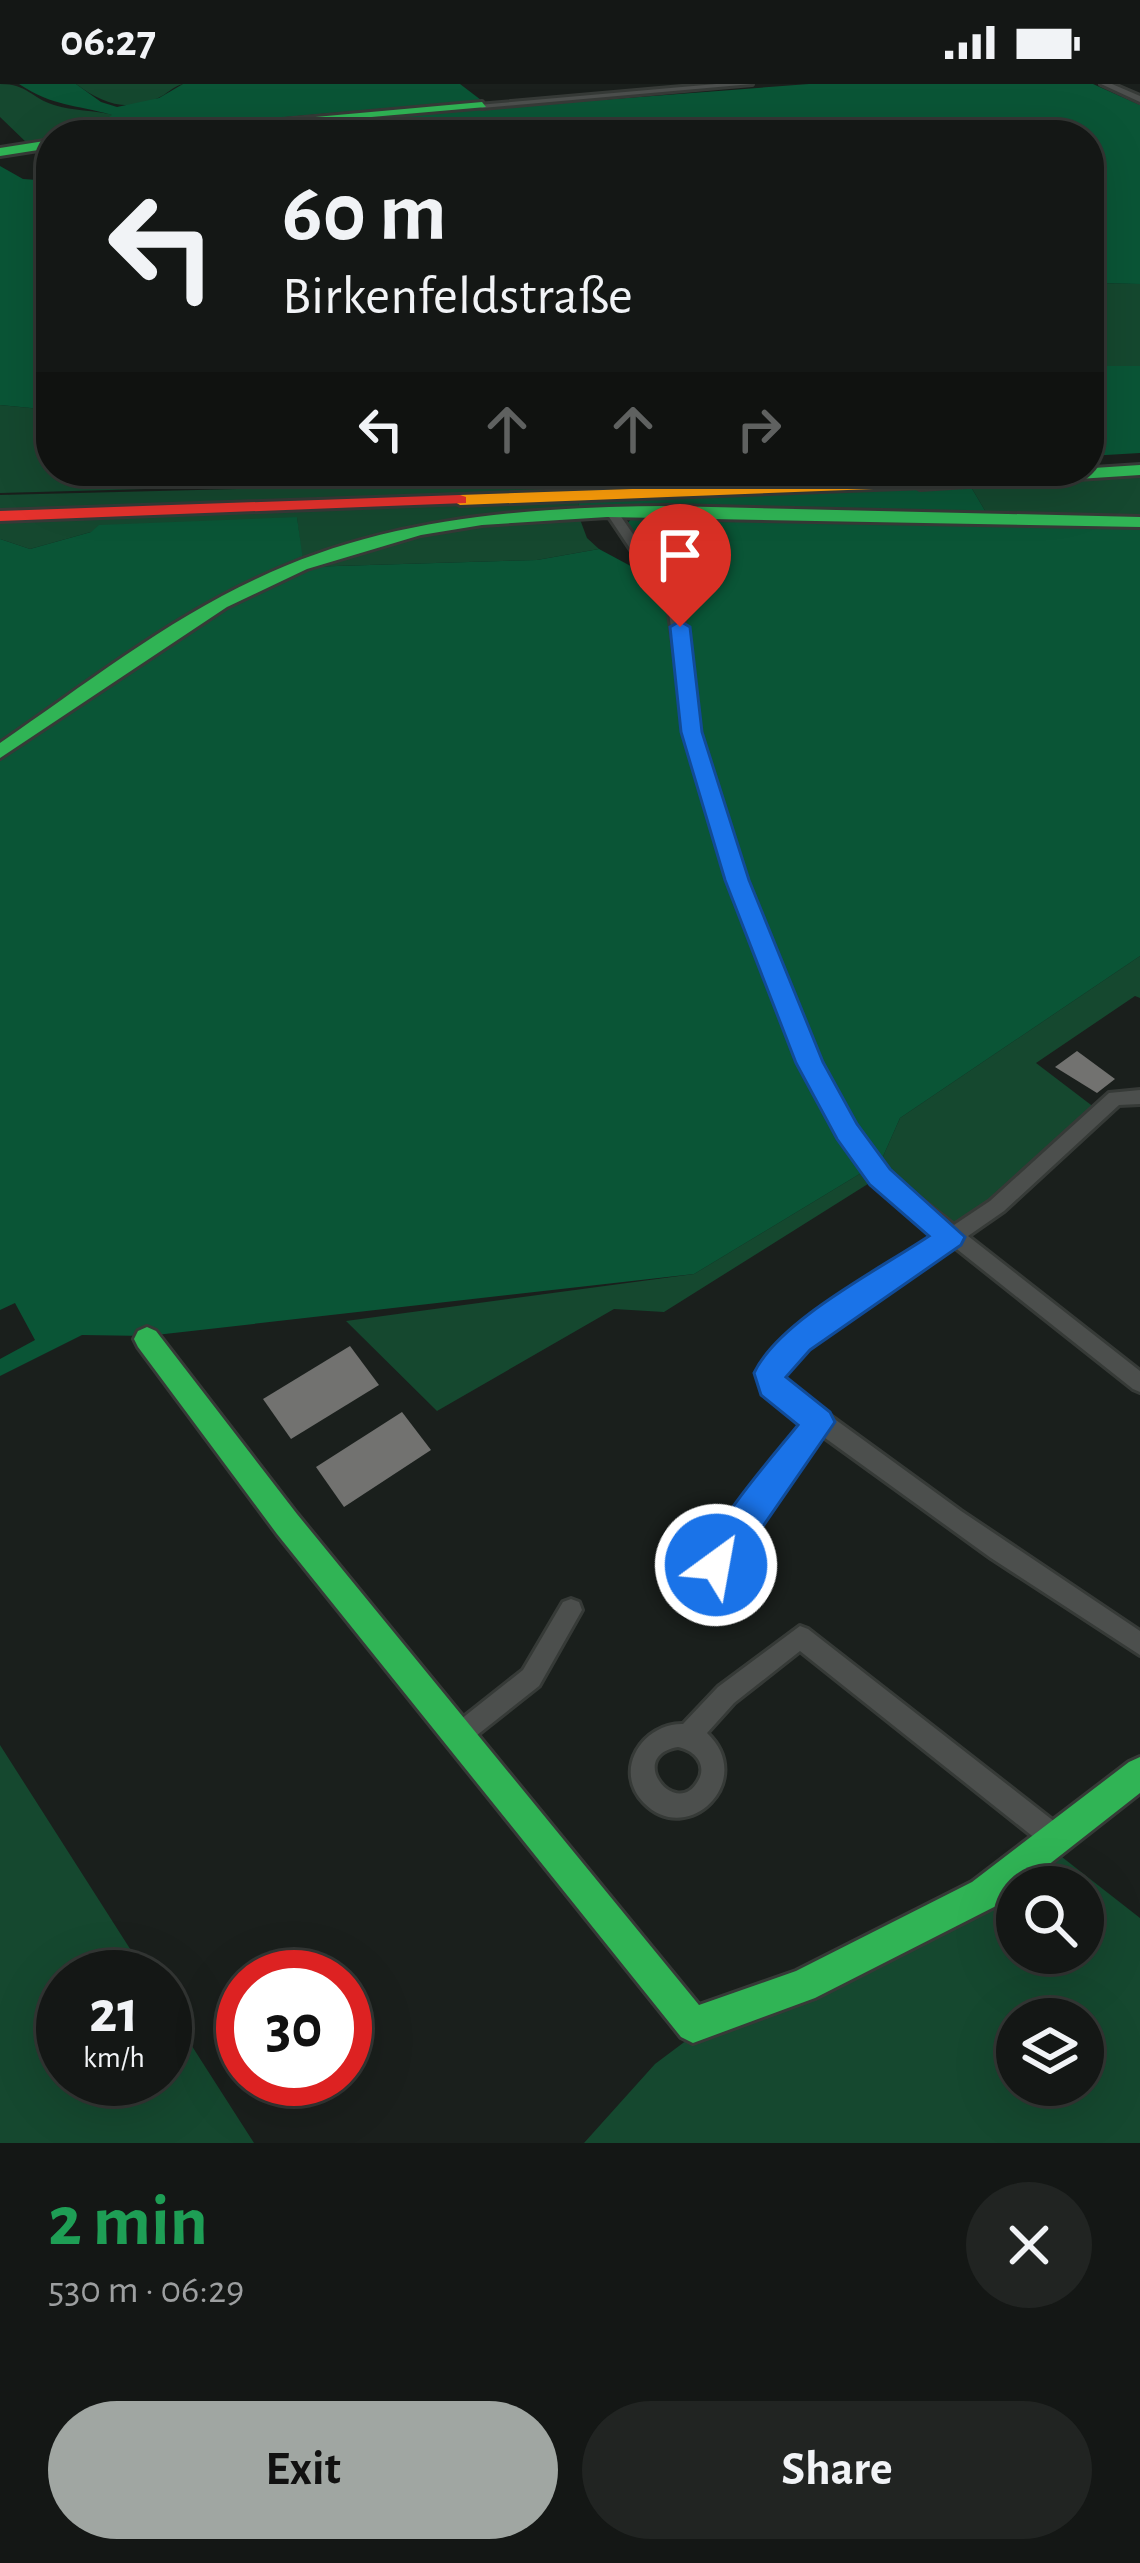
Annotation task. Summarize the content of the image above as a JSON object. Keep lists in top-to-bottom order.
{
  "page": {
    "status": "06:27",
    "turn": ["60 m", "Birkenfeldstraße"],
    "speed": "21 km/h",
    "limit": "30",
    "heading": ["2 min", "530 m · 06:29"],
    "buttons": ["Exit", "Share"]
  }
}
